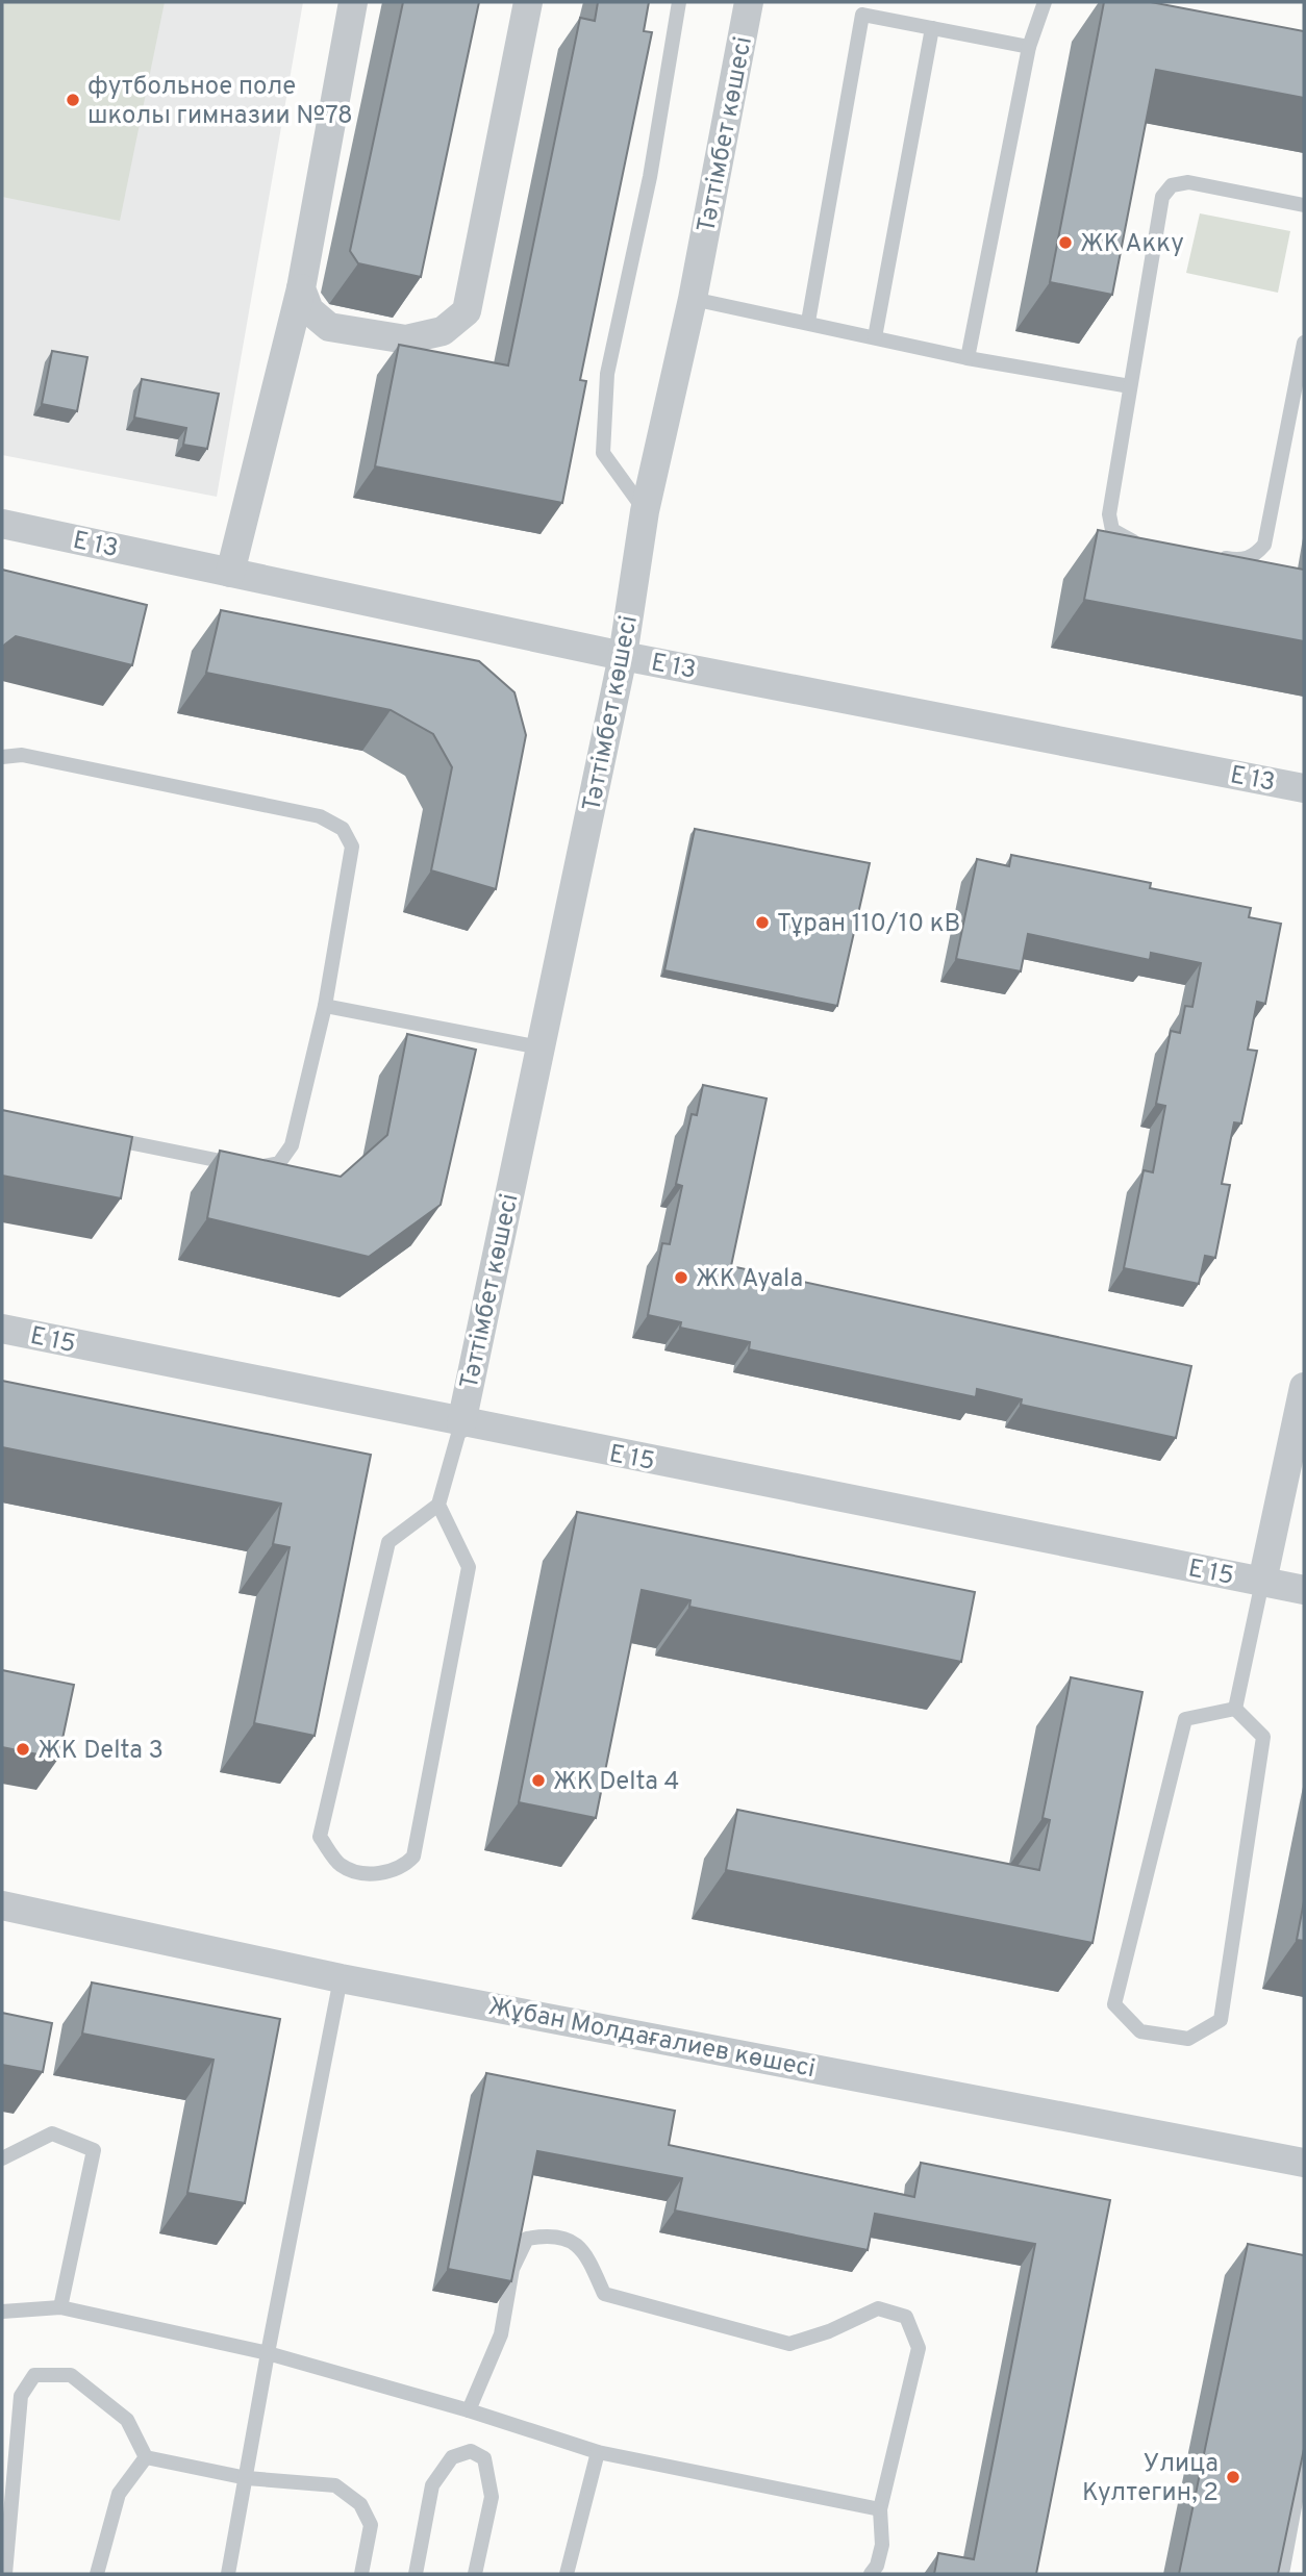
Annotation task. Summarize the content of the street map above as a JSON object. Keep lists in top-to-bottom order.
{
  "streets": {
    "street": [
      "Тәттімбет көшесі",
      "E 13",
      "E 15",
      "Жұбан Молдағалиев көшесі"
    ]
  },
  "crossings": [
    ["Тәттімбет көшесі", "E 13"],
    ["Тәттімбет көшесі", "E 15"]
  ],
  "places": [
    "футбольное поле школы гимназии №78",
    "ЖК Акку",
    "Тұран 110/10 кВ",
    "ЖК Ayala",
    "ЖК Delta 3",
    "ЖК Delta 4",
    "Улица Култегин, 2"
  ]
}
